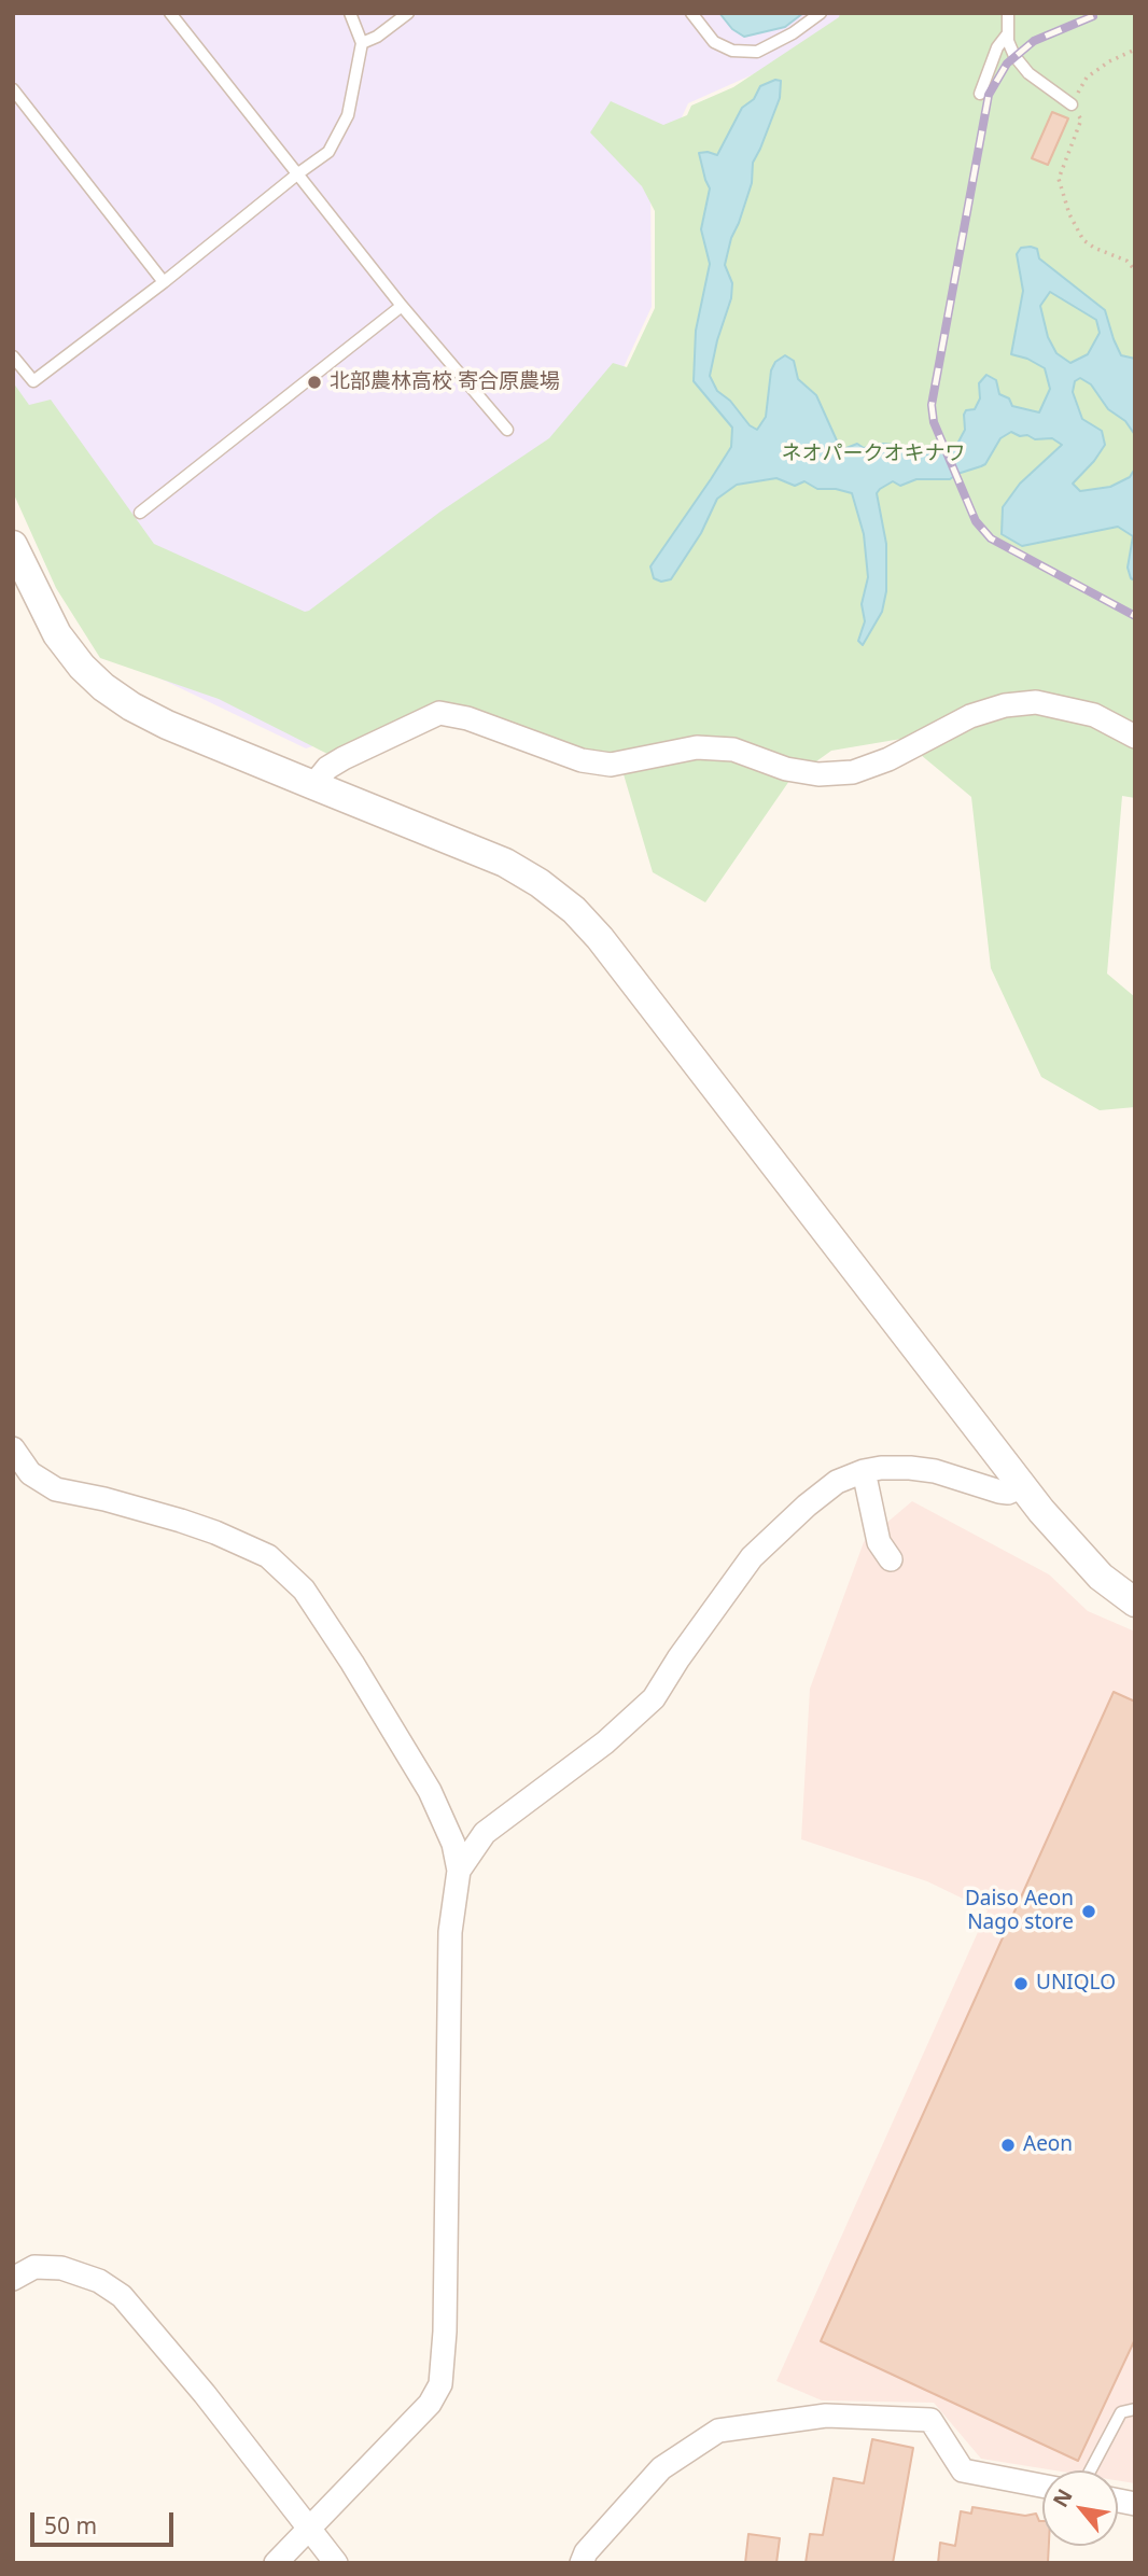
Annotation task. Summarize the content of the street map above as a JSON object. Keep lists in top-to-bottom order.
{
  "parks": ["ネオパークオキナワ"],
  "places": [
    "北部農林高校 寄合原農場",
    "Daiso Aeon Nago store",
    "UNIQLO",
    "Aeon"
  ],
  "scale_bar": "50 m",
  "north": "top left"
}
